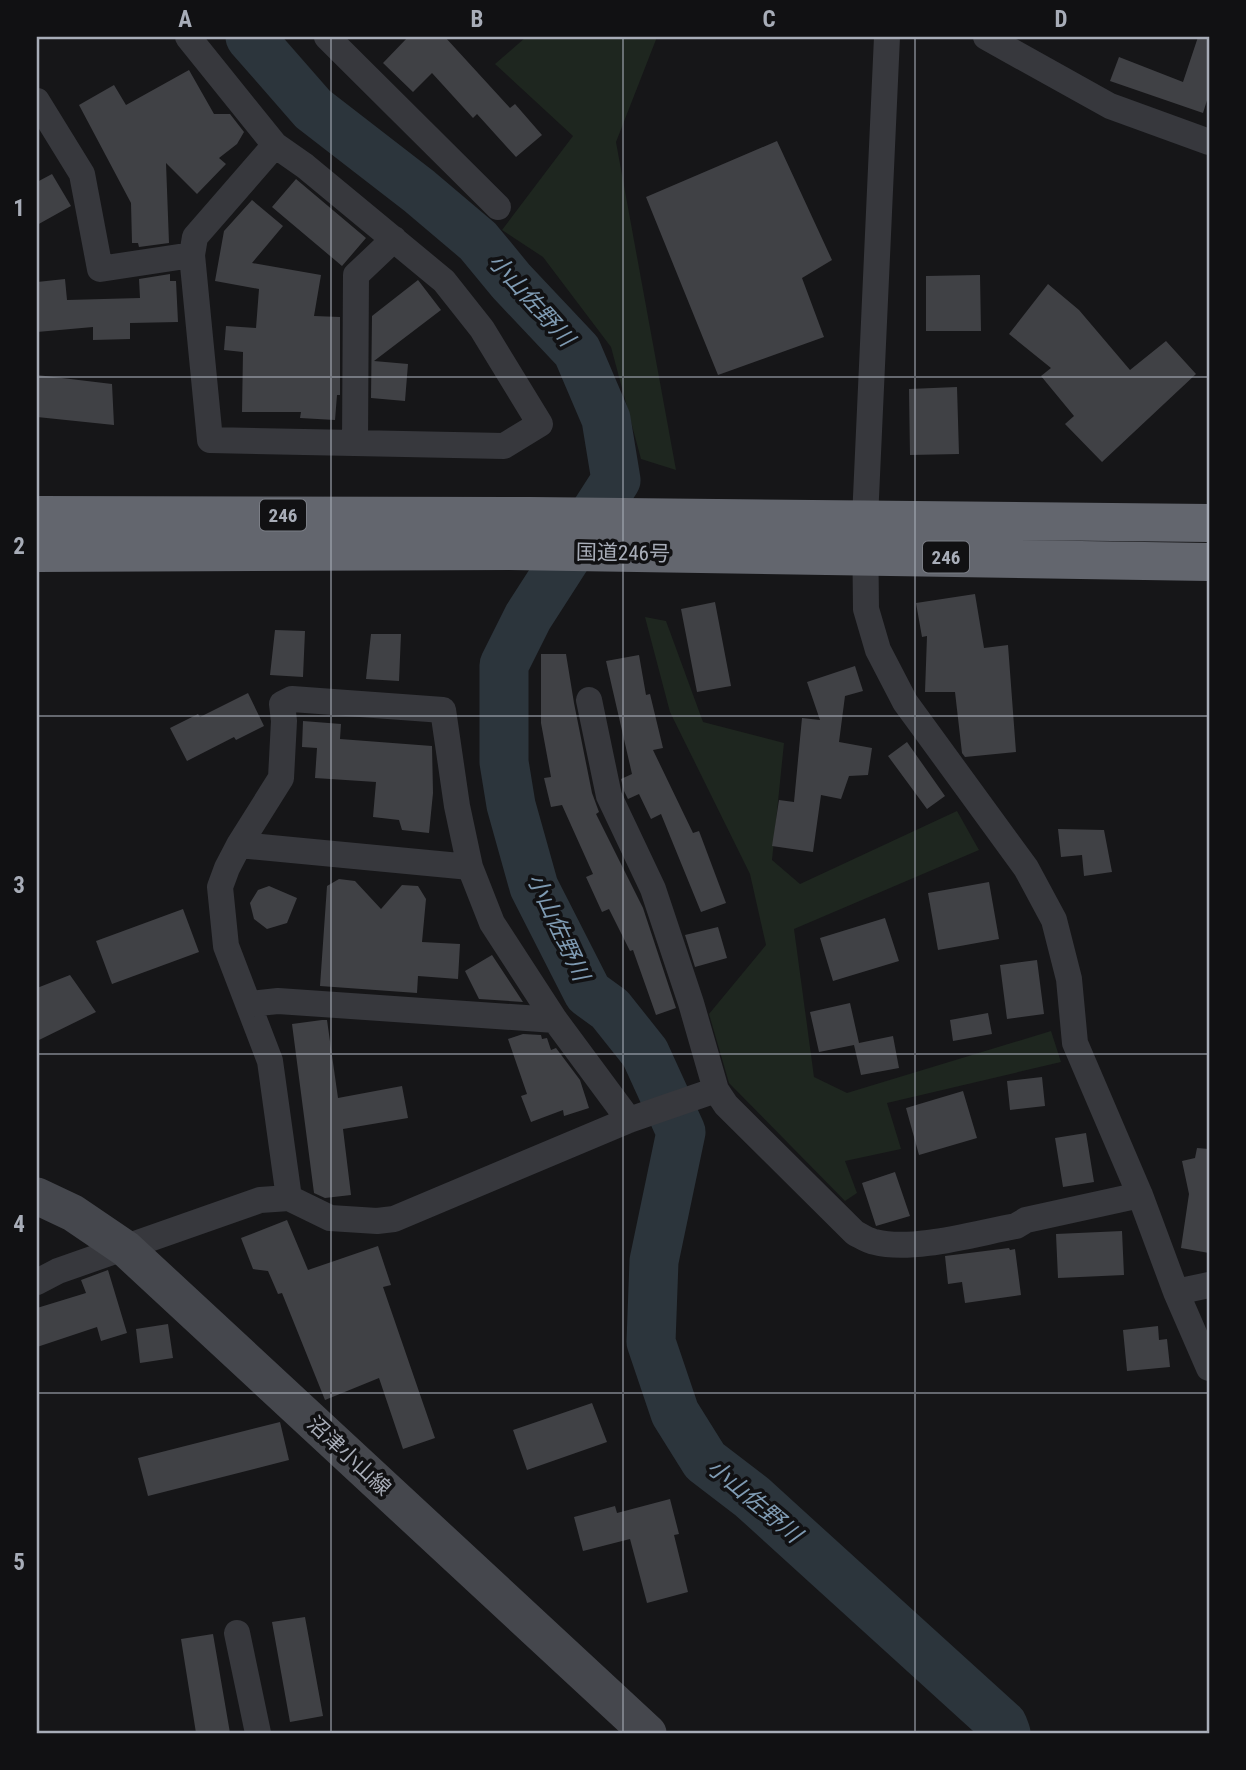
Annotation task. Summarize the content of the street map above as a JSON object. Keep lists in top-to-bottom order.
{
  "streets": {
    "highway": ["246", "国道246号"],
    "main road": ["沼津小山線"]
  },
  "water": ["小山佐野川"],
  "grid": {
    "columns": [
      "A",
      "B",
      "C",
      "D"
    ],
    "rows": [
      "1",
      "2",
      "3",
      "4",
      "5"
    ]
  }
}
